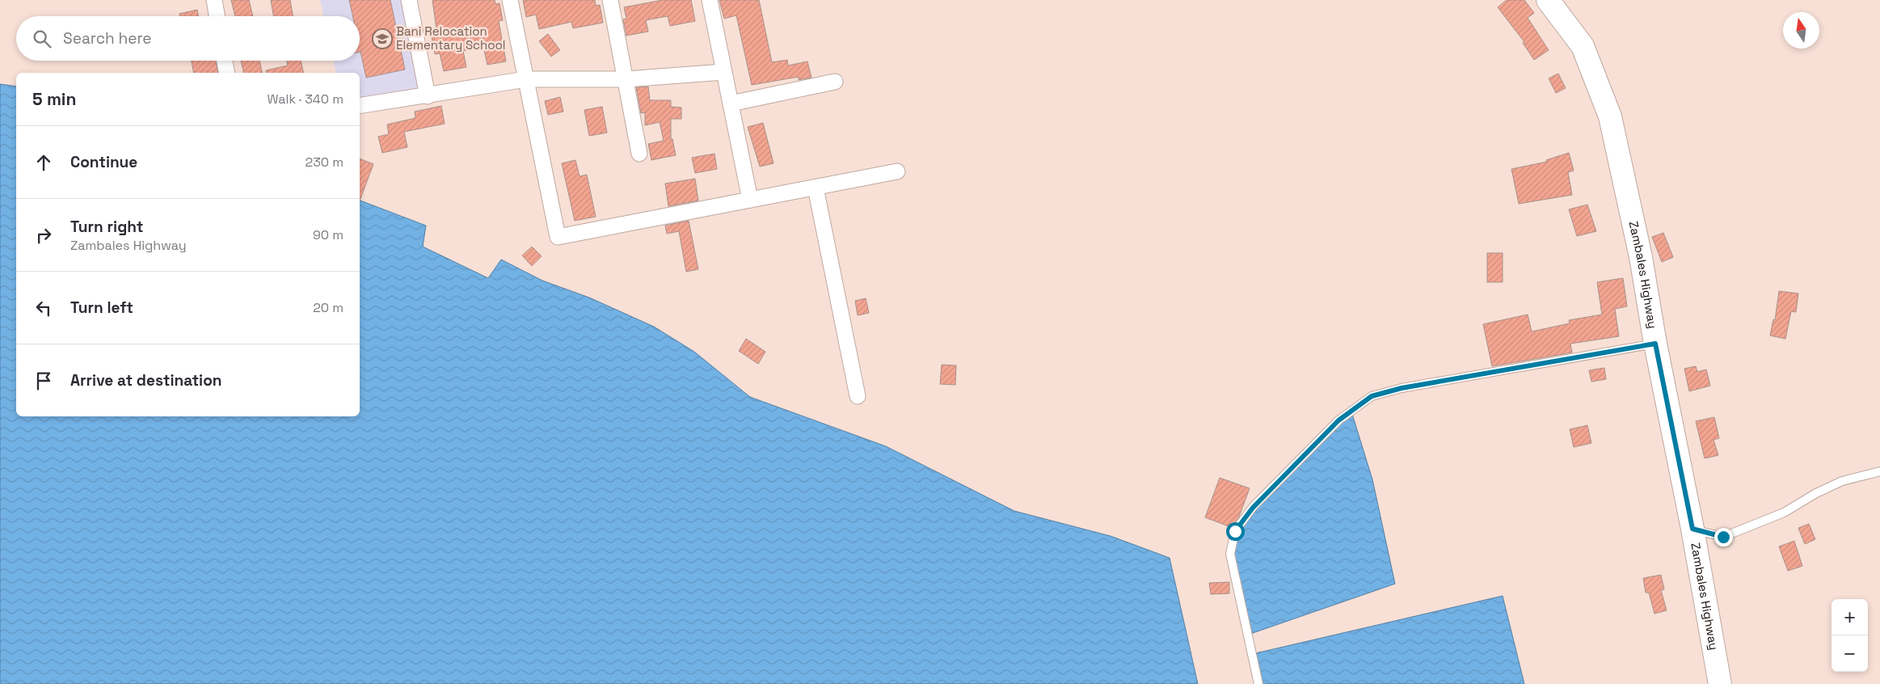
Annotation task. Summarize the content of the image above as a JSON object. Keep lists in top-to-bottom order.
{
  "streets": {
    "main road": ["Zambales Highway"]
  },
  "places": {
    "school or university": ["Bani Relocation Elementary School"]
  },
  "north": "top",
  "page": {
    "search": "Search here",
    "heading": ["5 min", "Walk · 340 m"],
    "list": [
      ["Continue", "230 m"],
      ["Turn right", "Zambales Highway", "90 m"],
      ["Turn left", "20 m"],
      "Arrive at destination"
    ],
    "map_buttons": ["+", "−"]
  }
}
